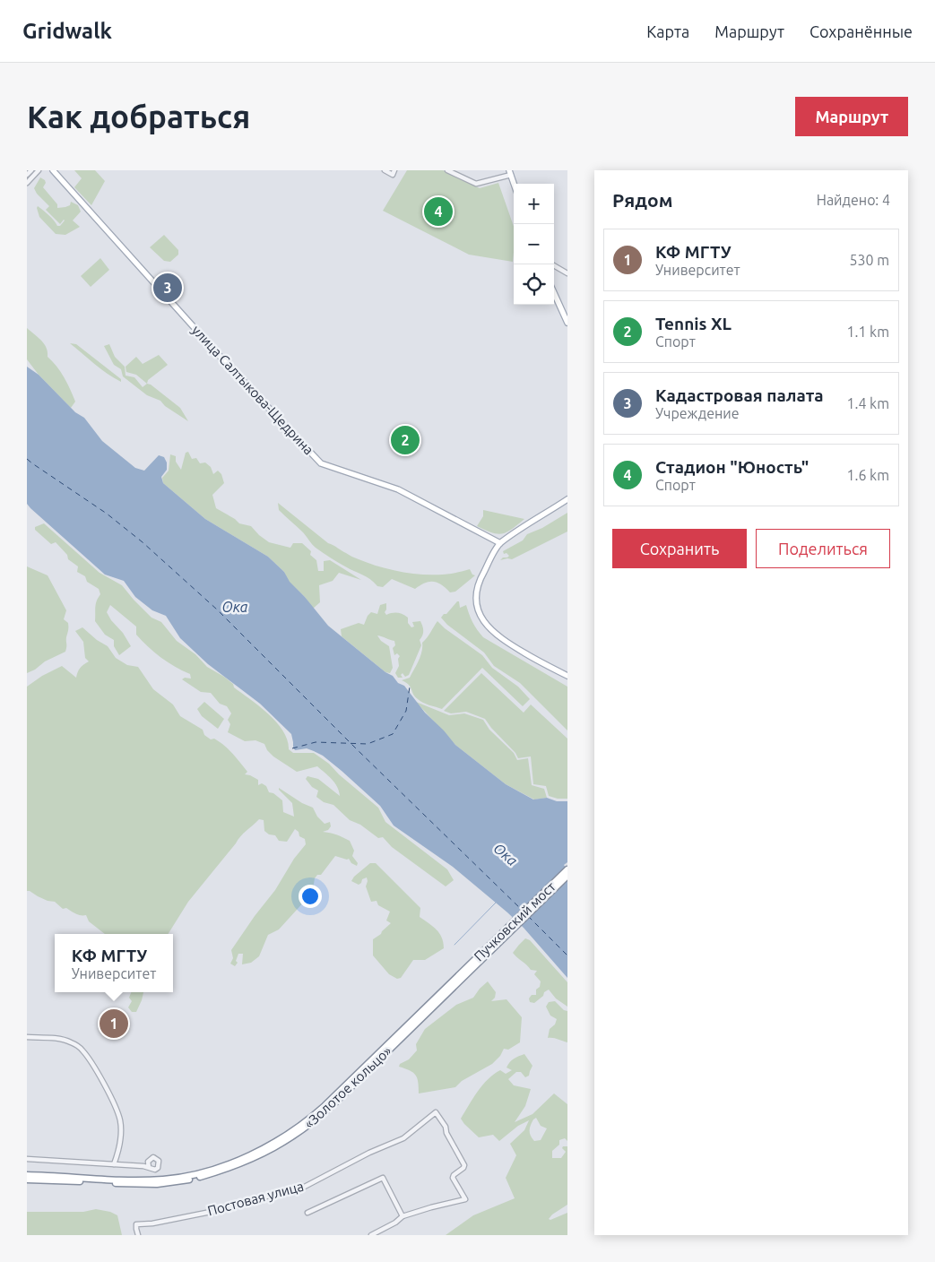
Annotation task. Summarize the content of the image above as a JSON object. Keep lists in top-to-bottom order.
{
  "streets": {
    "highway": ["Пучковский мост", "«Золотое кольцо»"],
    "main road": ["улица Салтыкова-Щедрина"],
    "street": ["Постовая улица"]
  },
  "crossings": [
    ["Пучковский мост", "«Золотое кольцо»"]
  ],
  "water": ["Ока"],
  "page": {
    "header": "Gridwalk",
    "nav": ["Карта", "Маршрут", "Сохранённые"],
    "buttons": [
      "Маршрут",
      ["Сохранить", "Поделиться"]
    ],
    "title": "Как добраться",
    "heading": ["Рядом", "Найдено: 4"],
    "map_buttons": ["+", "−"],
    "pins": [
      "4",
      "3",
      "2",
      "1"
    ],
    "list": [
      {
        "mark": "1",
        "name": "КФ МГТУ",
        "note": "Университет",
        "value": "530 m"
      },
      {
        "mark": "2",
        "name": "Tennis XL",
        "note": "Спорт",
        "value": "1.1 km"
      },
      {
        "mark": "3",
        "name": "Кадастровая палата",
        "note": "Учреждение",
        "value": "1.4 km"
      },
      {
        "mark": "4",
        "name": "Стадион \"Юность\"",
        "note": "Спорт",
        "value": "1.6 km"
      }
    ],
    "popup": ["КФ МГТУ", "Университет"]
  }
}
